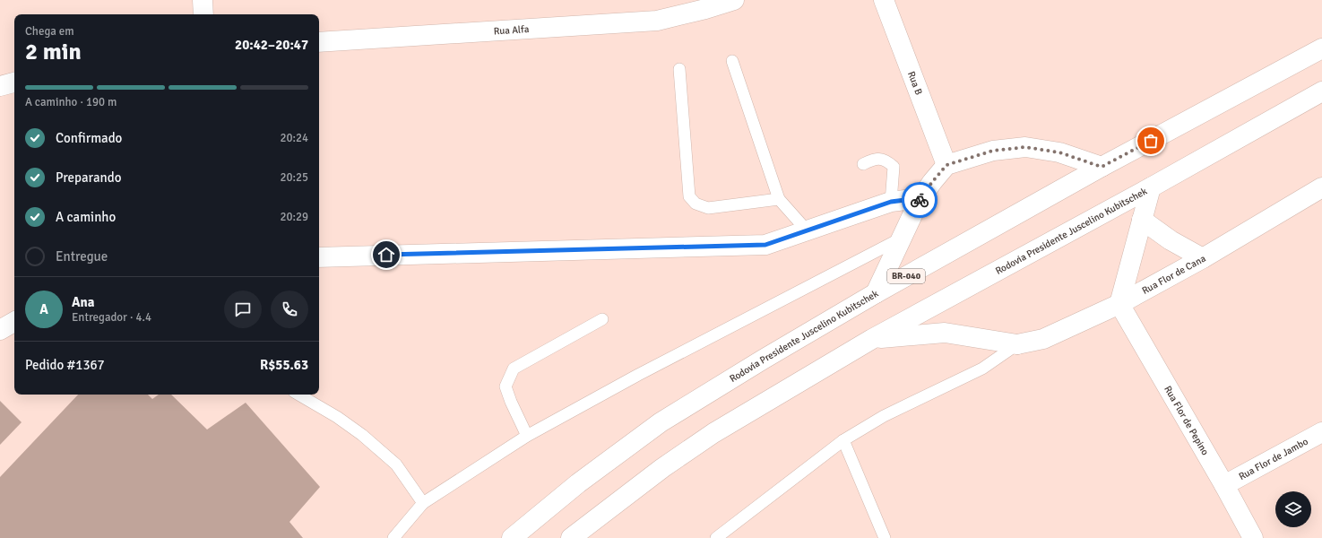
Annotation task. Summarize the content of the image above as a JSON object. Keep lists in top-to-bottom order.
{
  "streets": {
    "main road": [
      "Rua Alfa",
      "Rua B",
      "Rodovia Presidente Juscelino Kubitschek",
      "Rua Flor de Cana",
      "BR-040",
      "Rua Flor de Pepino",
      "Rua Flor de Jambo"
    ]
  },
  "crossings": [
    ["Rua Flor de Cana", "Rua Flor de Pepino"],
    ["Rua Flor de Pepino", "Rua Flor de Jambo"]
  ],
  "page": {
    "heading": ["2 min", "Chega em", "20:42–20:47"],
    "panel": [
      "Ana",
      "Entregador · 4.4",
      "Pedido #1367",
      "R$55.63"
    ],
    "bar": "A caminho · 190 m",
    "list": [
      ["Confirmado", "20:24"],
      ["Preparando", "20:25"],
      ["A caminho", "20:29"],
      "Entregue"
    ],
    "round": "A"
  }
}
